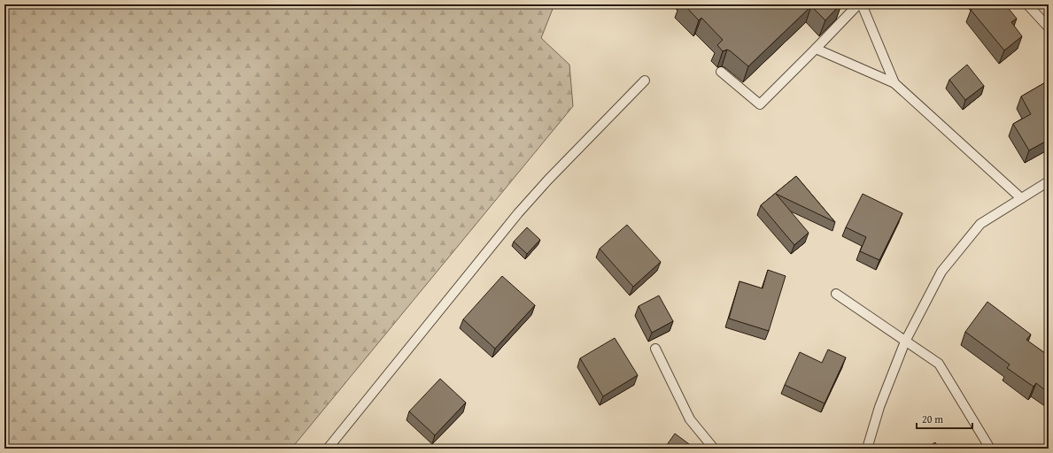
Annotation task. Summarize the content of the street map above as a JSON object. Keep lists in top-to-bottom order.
{
  "scale_bar": "20 m"
}
